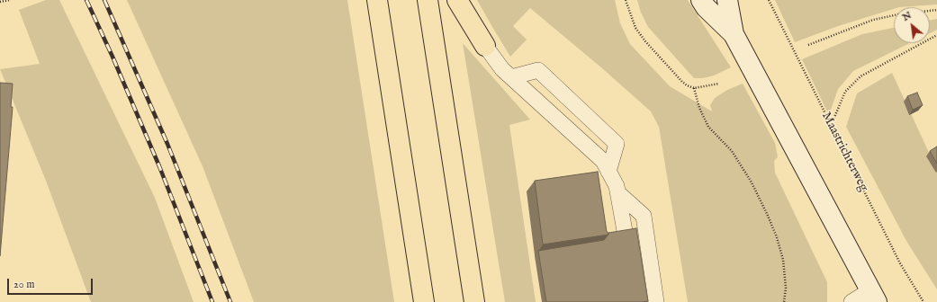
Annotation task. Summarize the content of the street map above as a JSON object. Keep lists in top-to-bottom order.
{
  "streets": {
    "path": ["Maastrichterweg"]
  },
  "scale_bar": "20 m",
  "north": "top left"
}
